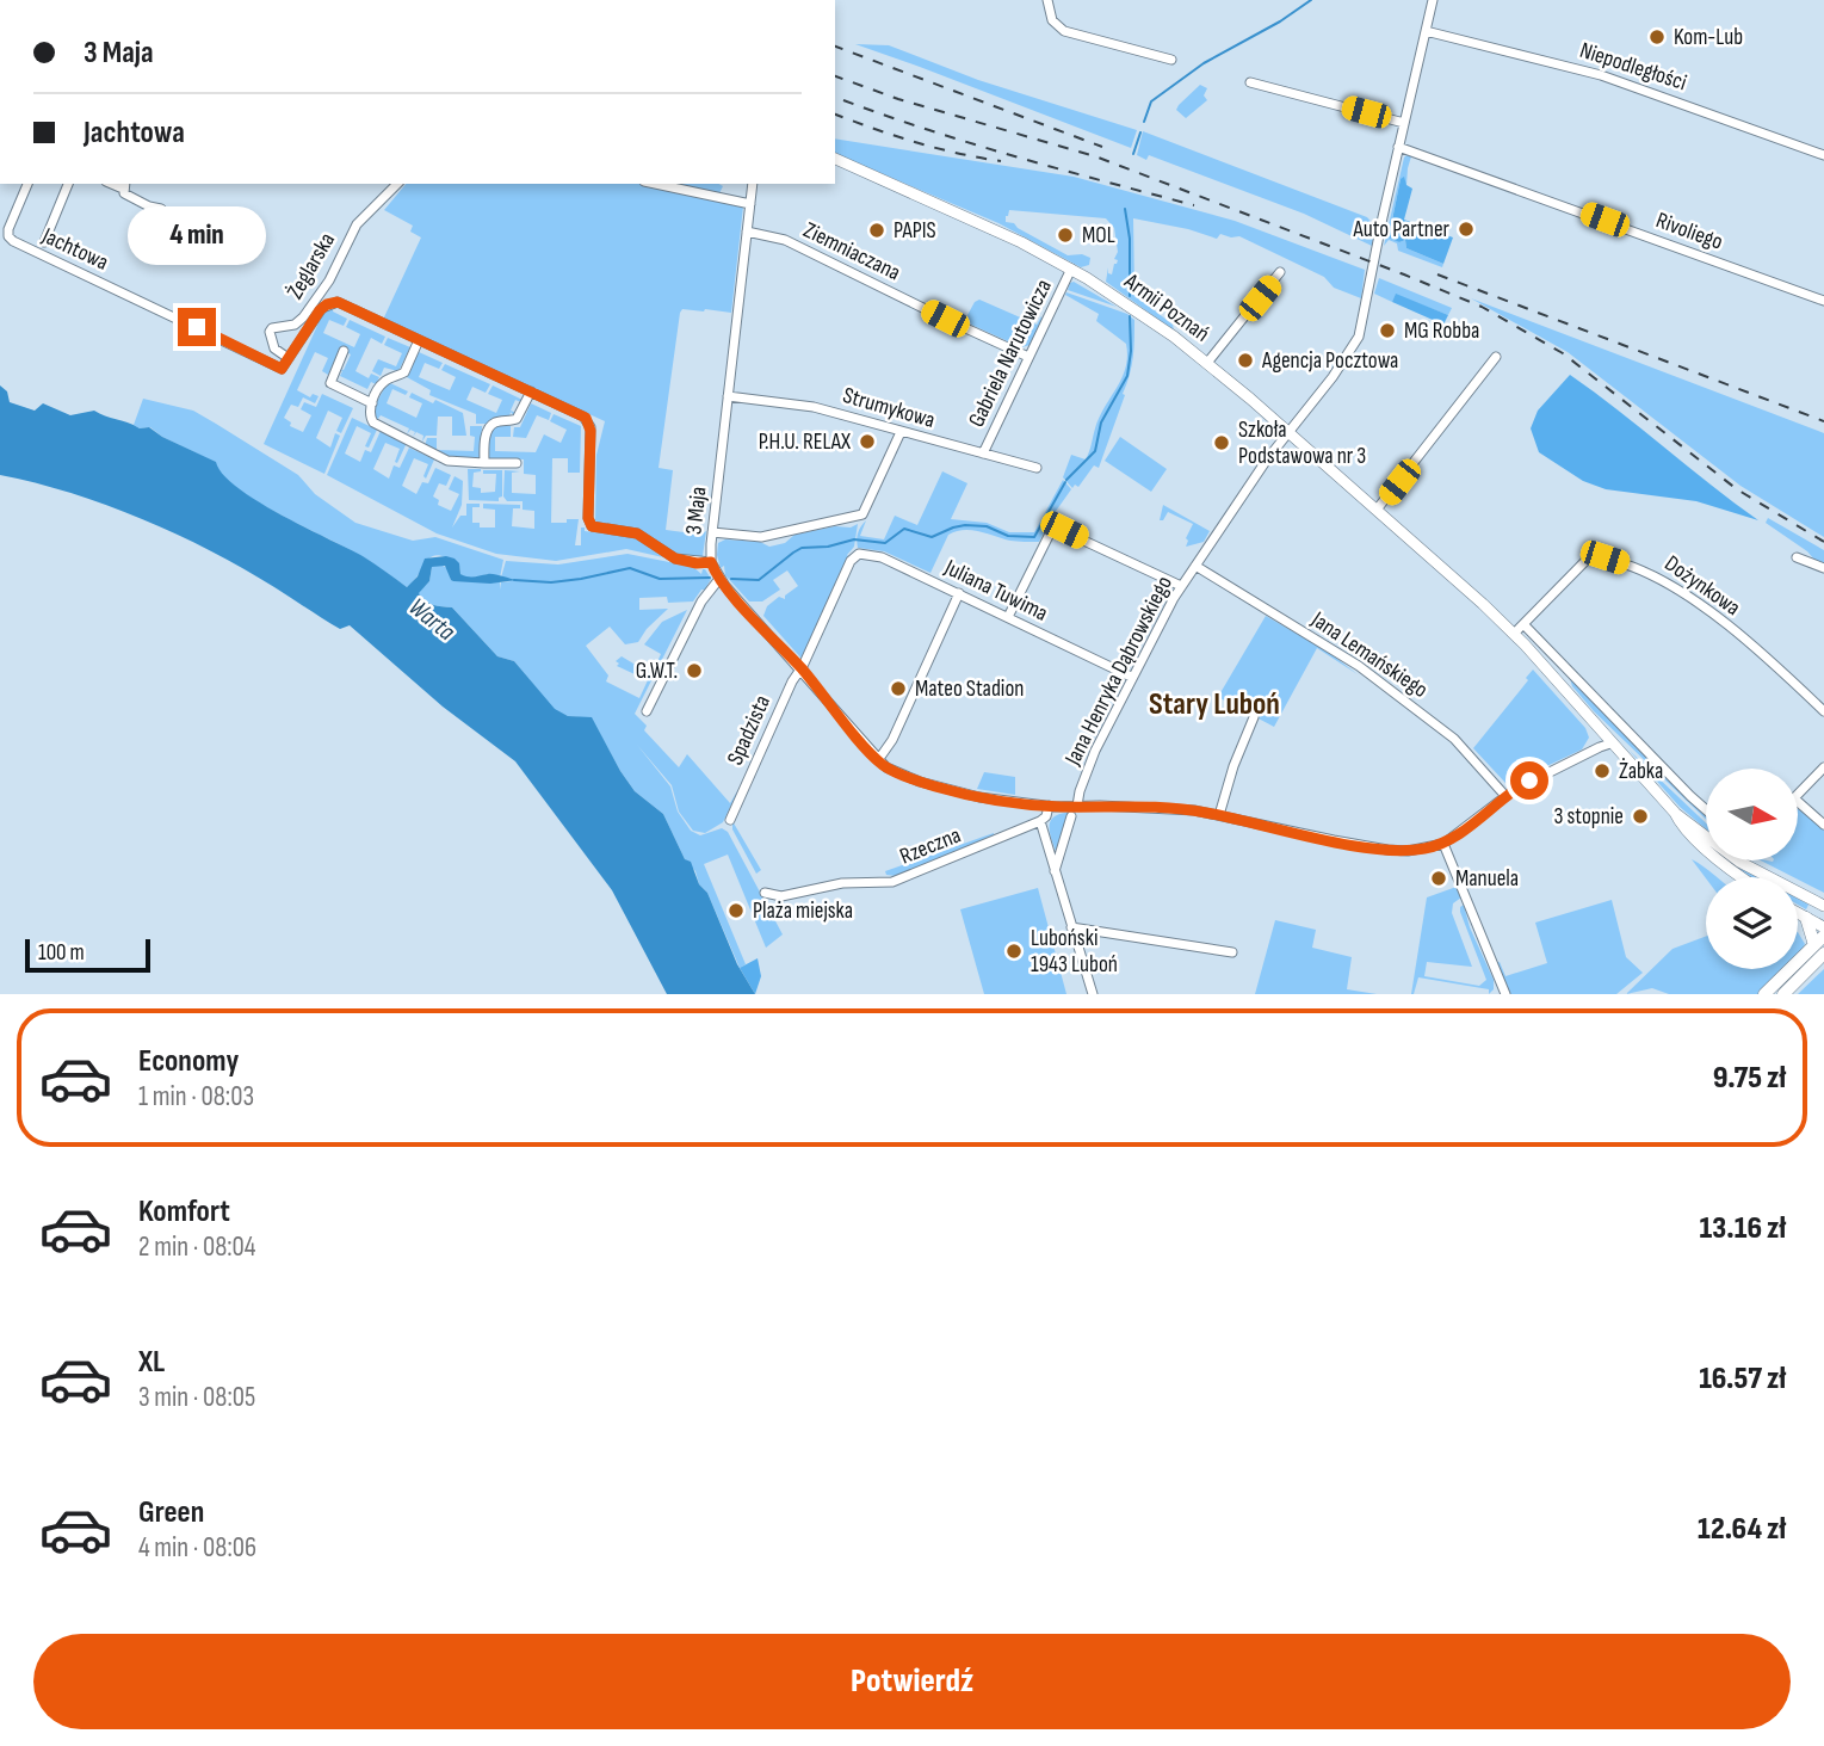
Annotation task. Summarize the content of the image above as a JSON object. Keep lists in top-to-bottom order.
{
  "streets": {
    "main road": ["Armii Poznań"],
    "street": [
      "Niepodległości",
      "Rivoliego",
      "Jachtowa",
      "Ziemniaczana",
      "Żeglarska",
      "Gabriela Narutowicza",
      "Strumykowa",
      "3 Maja",
      "Dożynkowa",
      "Juliana Tuwima",
      "Jana Lemańskiego",
      "Jana Henryka Dąbrowskiego",
      "Spadzista",
      "Rzeczna"
    ]
  },
  "crossings": [
    ["Niepodległości", "Jana Henryka Dąbrowskiego"],
    ["Rivoliego", "Jana Henryka Dąbrowskiego"],
    ["Jachtowa", "Żeglarska"],
    ["Ziemniaczana", "Gabriela Narutowicza"],
    ["Ziemniaczana", "3 Maja"],
    ["Armii Poznań", "Gabriela Narutowicza"],
    ["Armii Poznań", "3 Maja"],
    ["Armii Poznań", "Dożynkowa"],
    ["Armii Poznań", "Jana Henryka Dąbrowskiego"],
    ["Gabriela Narutowicza", "Strumykowa"],
    ["Strumykowa", "3 Maja"],
    ["3 Maja", "Jana Lemańskiego"],
    ["3 Maja", "Jana Henryka Dąbrowskiego"],
    ["3 Maja", "Spadzista"],
    ["Juliana Tuwima", "Jana Henryka Dąbrowskiego"],
    ["Juliana Tuwima", "Spadzista"],
    ["Jana Lemańskiego", "Jana Henryka Dąbrowskiego"]
  ],
  "districts": ["Stary Luboń"],
  "water": ["Warta"],
  "places": [
    "Kom-Lub",
    "Auto Partner",
    "PAPIS",
    "MOL",
    "MG Robba",
    "Agencja Pocztowa",
    "P.H.U. RELAX",
    "Szkoła Podstawowa nr 3",
    "G.W.T.",
    "Mateo Stadion",
    "Żabka",
    "3 stopnie",
    "Manuela",
    "Plaża miejska",
    "Luboński 1943 Luboń"
  ],
  "scale_bar": "100 m",
  "north": "right",
  "page": {
    "banner": ["3 Maja", "Jachtowa"],
    "bubble": "4 min",
    "scale": "100 m",
    "list": [
      {
        "name": "Economy",
        "note": "1 min · 08:03",
        "value": "9.75 zł"
      },
      {
        "name": "Komfort",
        "note": "2 min · 08:04",
        "value": "13.16 zł"
      },
      {
        "name": "XL",
        "note": "3 min · 08:05",
        "value": "16.57 zł"
      },
      {
        "name": "Green",
        "note": "4 min · 08:06",
        "value": "12.64 zł"
      }
    ],
    "buttons": "Potwierdź"
  }
}
